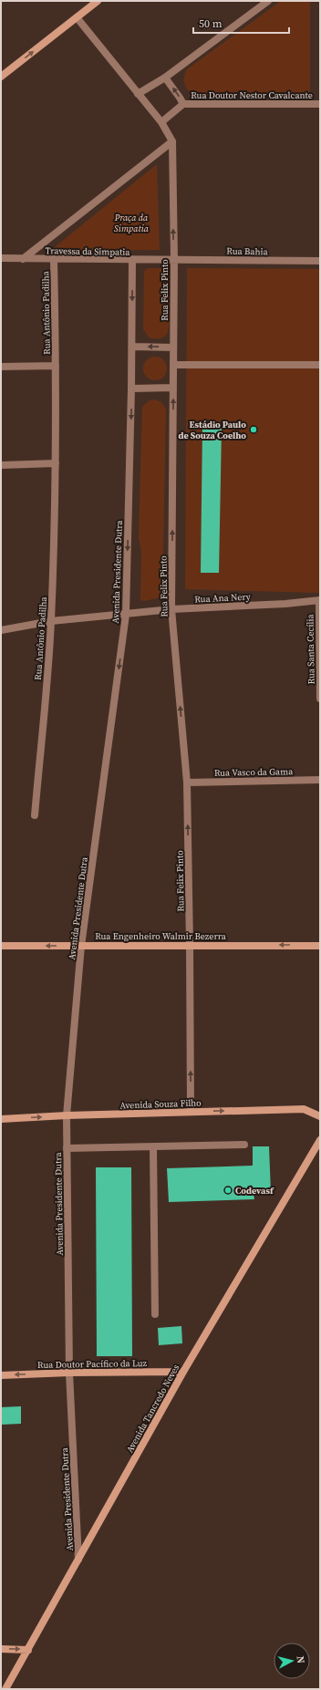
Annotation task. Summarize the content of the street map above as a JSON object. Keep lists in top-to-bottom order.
{
  "streets": {
    "main road": [
      "Rua Engenheiro Walmir Bezerra",
      "Avenida Souza Filho",
      "Rua Doutor Pacífico da Luz",
      "Avenida Tancredo Neves"
    ],
    "street": [
      "Rua Doutor Nestor Cavalcante",
      "Travessa da Simpatia",
      "Rua Bahia",
      "Rua Felix Pinto",
      "Rua Antônio Padilha",
      "Avenida Presidente Dutra",
      "Rua Ana Nery",
      "Rua Santa Cecília",
      "Rua Vasco da Gama"
    ]
  },
  "crossings": [
    ["Travessa da Simpatia", "Rua Bahia"],
    ["Travessa da Simpatia", "Rua Felix Pinto"],
    ["Travessa da Simpatia", "Rua Antônio Padilha"],
    ["Travessa da Simpatia", "Avenida Presidente Dutra"],
    ["Rua Bahia", "Rua Felix Pinto"],
    ["Rua Felix Pinto", "Rua Ana Nery"],
    ["Rua Felix Pinto", "Rua Vasco da Gama"],
    ["Rua Felix Pinto", "Rua Engenheiro Walmir Bezerra"],
    ["Rua Felix Pinto", "Avenida Souza Filho"],
    ["Rua Antônio Padilha", "Rua Ana Nery"],
    ["Avenida Presidente Dutra", "Rua Ana Nery"],
    ["Avenida Presidente Dutra", "Rua Engenheiro Walmir Bezerra"],
    ["Avenida Presidente Dutra", "Avenida Souza Filho"],
    ["Avenida Presidente Dutra", "Rua Doutor Pacífico da Luz"],
    ["Avenida Presidente Dutra", "Avenida Tancredo Neves"],
    ["Rua Ana Nery", "Rua Santa Cecília"],
    ["Rua Doutor Pacífico da Luz", "Avenida Tancredo Neves"]
  ],
  "one_way": [
    "Rua Felix Pinto",
    "Avenida Presidente Dutra",
    "Rua Engenheiro Walmir Bezerra",
    "Avenida Souza Filho",
    "Rua Doutor Pacífico da Luz"
  ],
  "parks": ["Praça da Simpatia"],
  "places": ["Estádio Paulo de Souza Coelho", "Codevasf"],
  "scale_bar": "50 m",
  "north": "right"
}
